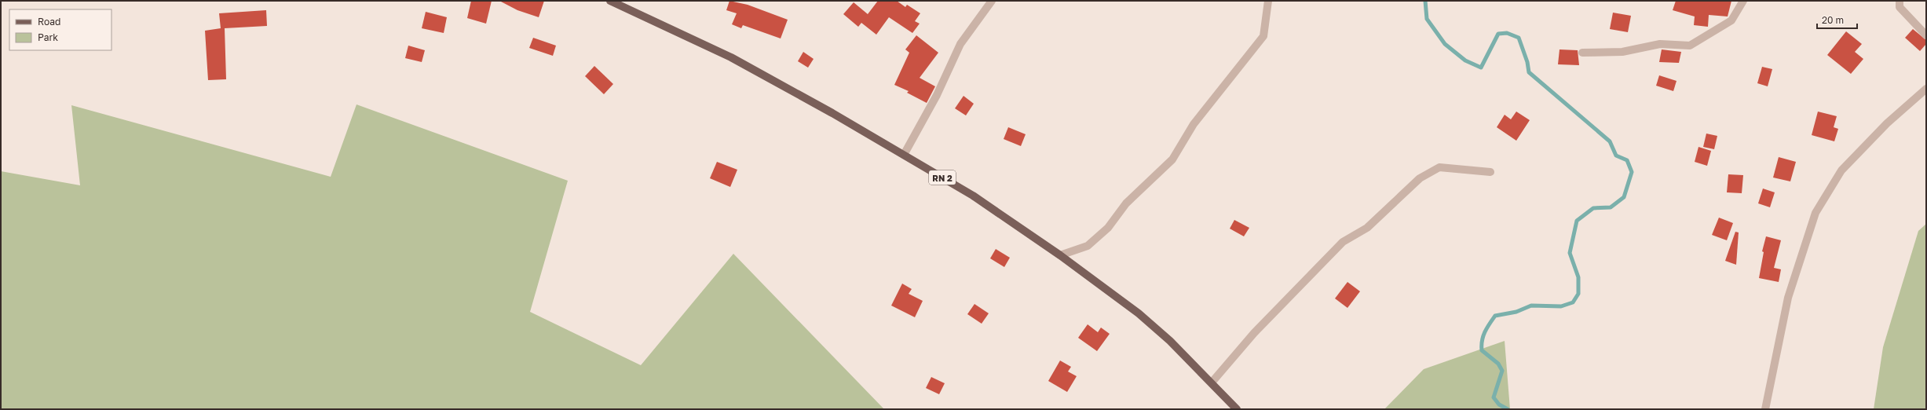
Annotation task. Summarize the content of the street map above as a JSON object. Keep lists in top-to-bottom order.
{
  "streets": {
    "main road": ["RN 2"]
  },
  "legend": ["Road", "Park"],
  "scale_bar": "20 m"
}
